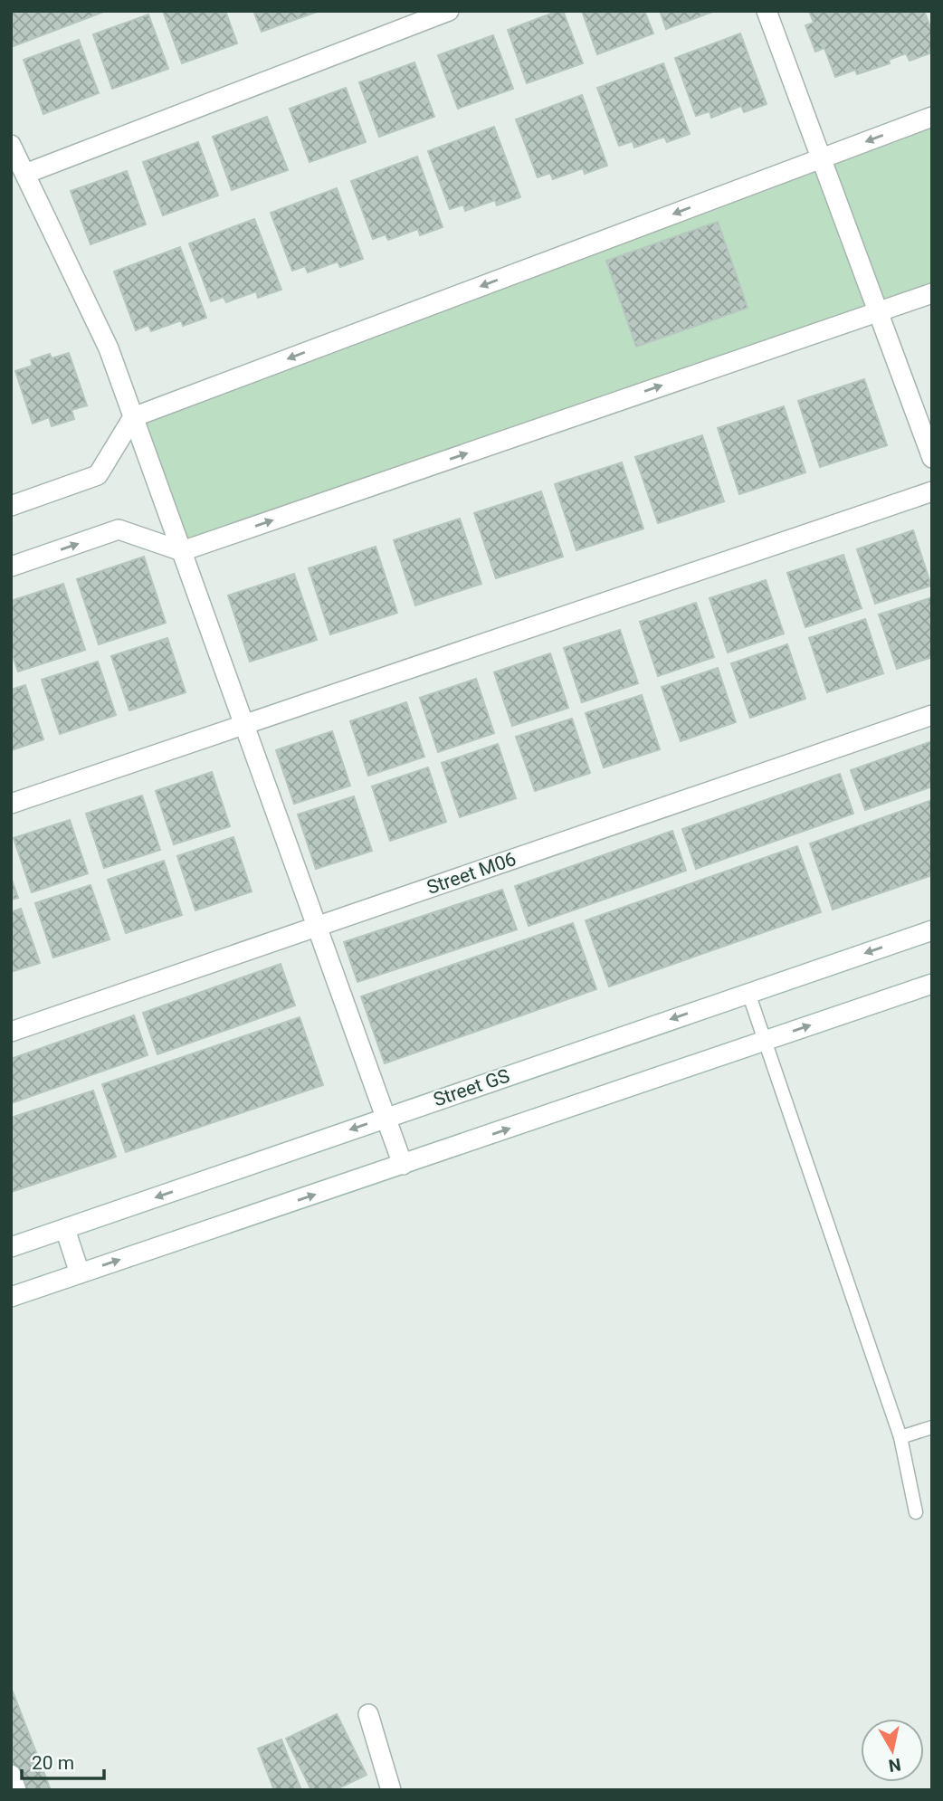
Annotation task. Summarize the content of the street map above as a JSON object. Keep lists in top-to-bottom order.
{
  "streets": {
    "street": ["Street M06", "Street GS"]
  },
  "scale_bar": "20 m",
  "north": "bottom"
}
